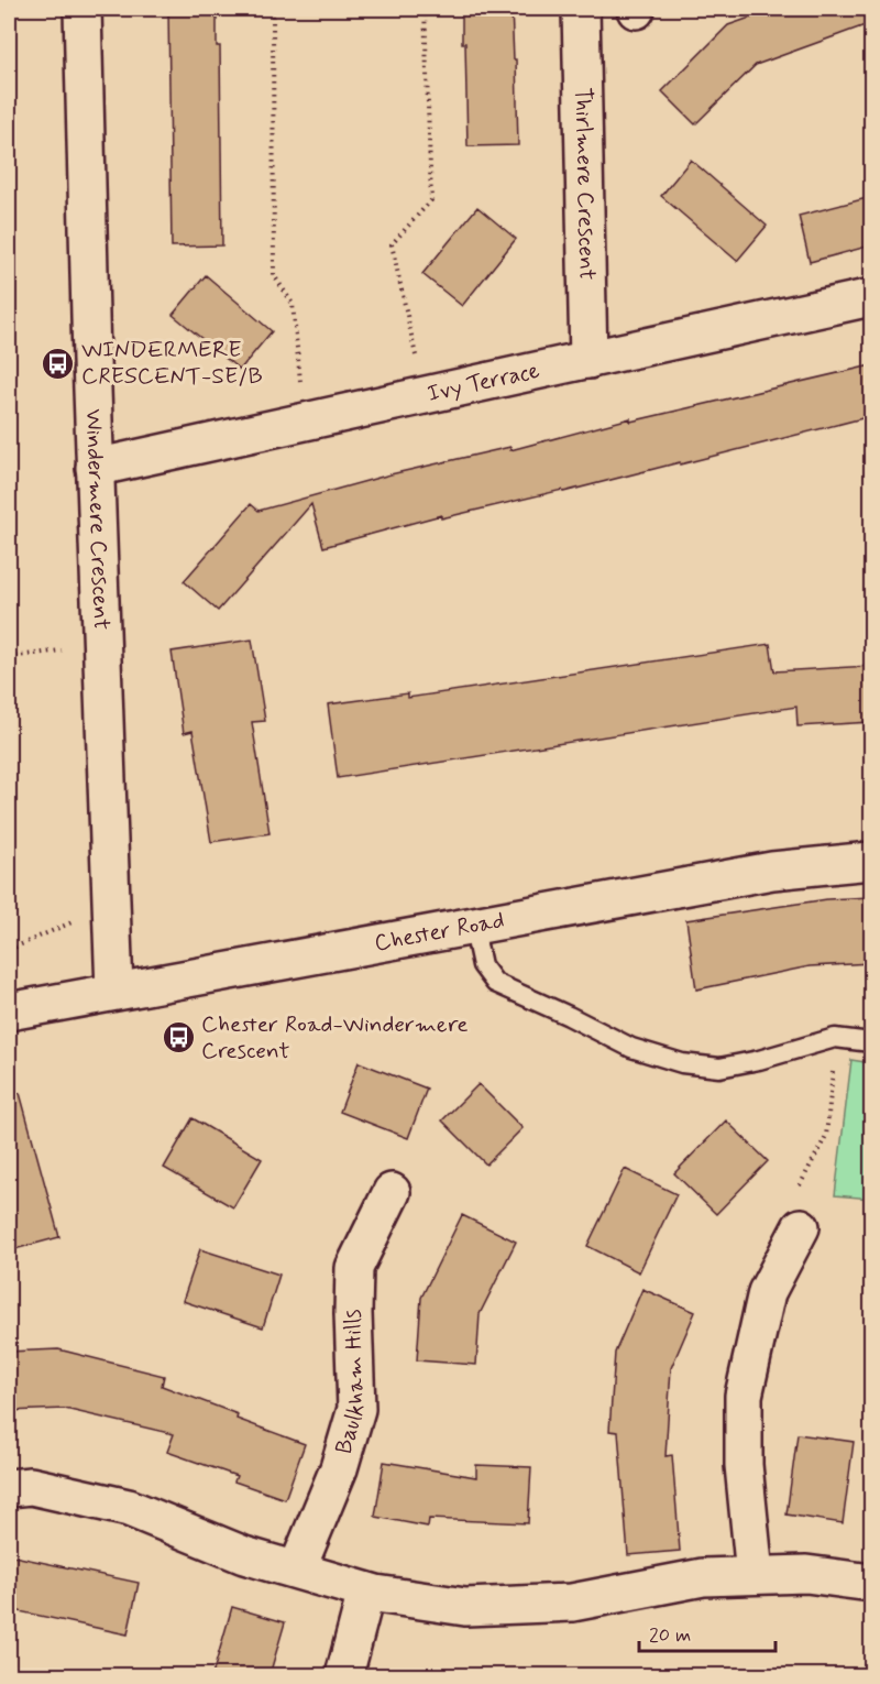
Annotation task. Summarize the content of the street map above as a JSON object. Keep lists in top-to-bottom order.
{
  "streets": {
    "street": [
      "Thirlmere Crescent",
      "Ivy Terrace",
      "Windermere Crescent",
      "Chester Road",
      "Baulkham Hills"
    ]
  },
  "crossings": [
    ["Thirlmere Crescent", "Ivy Terrace"],
    ["Ivy Terrace", "Windermere Crescent"],
    ["Windermere Crescent", "Chester Road"]
  ],
  "places": {
    "bus stop": ["WINDERMERE CRESCENT-SE/B", "Chester Road-Windermere Crescent"]
  },
  "scale_bar": "20 m"
}
